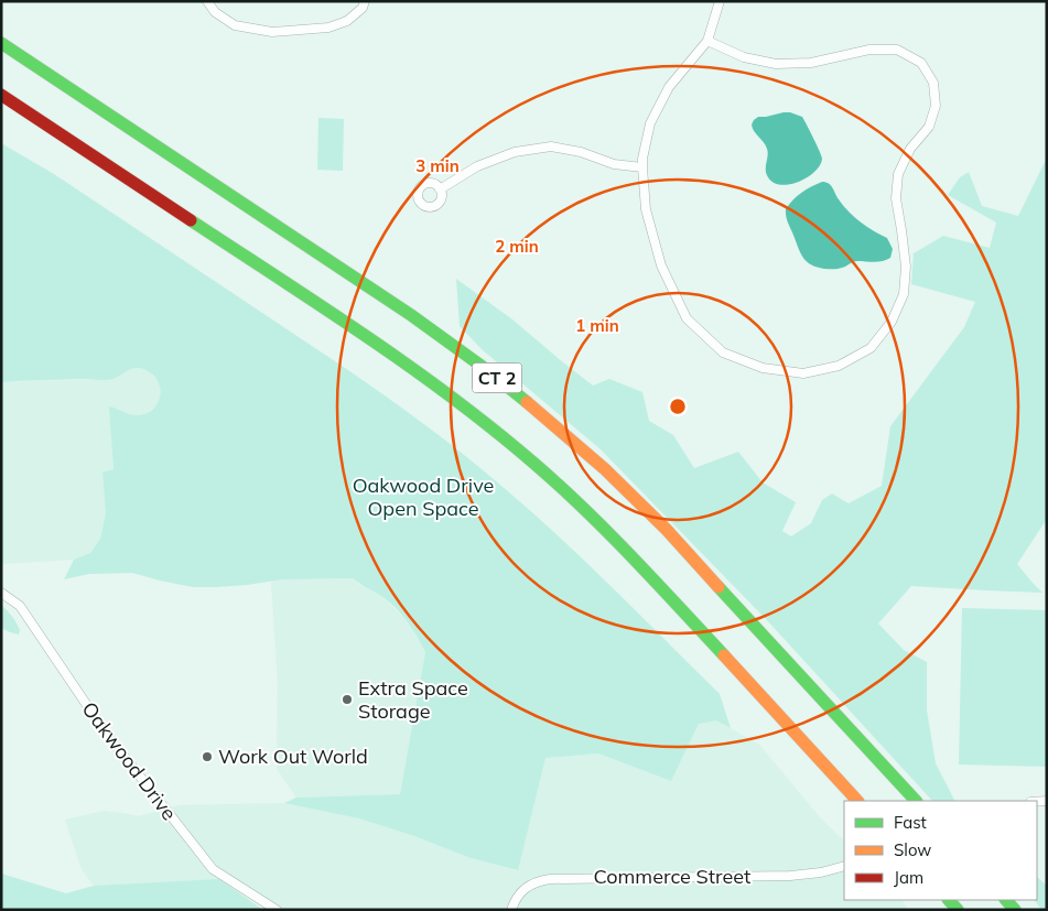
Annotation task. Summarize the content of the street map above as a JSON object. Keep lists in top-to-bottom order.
{
  "streets": {
    "highway": ["CT 2"],
    "street": ["Oakwood Drive", "Commerce Street"]
  },
  "parks": ["Oakwood Drive Open Space"],
  "places": ["Extra Space Storage", "Work Out World"],
  "legend": ["Fast", "Slow", "Jam"],
  "rings": ["3 min", "2 min", "1 min"]
}
